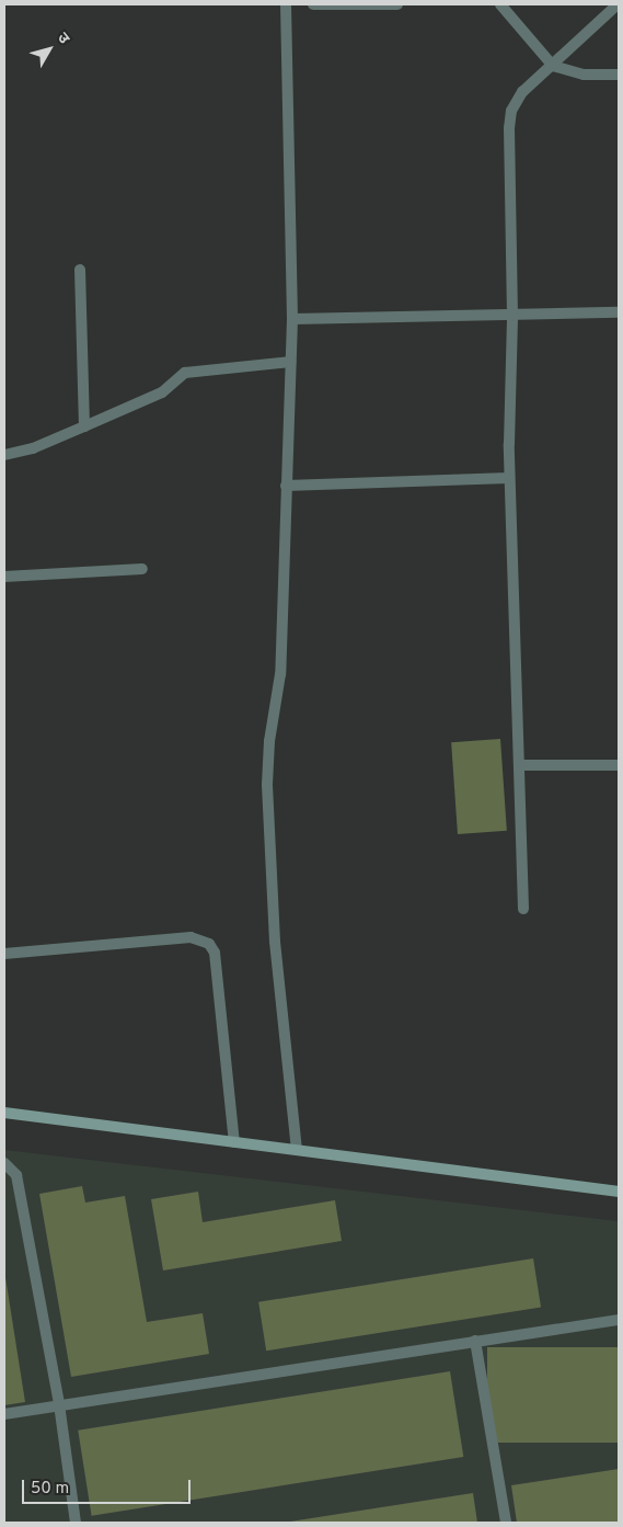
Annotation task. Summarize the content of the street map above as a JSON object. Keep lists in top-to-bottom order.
{
  "scale_bar": "50 m",
  "north": "top right"
}
